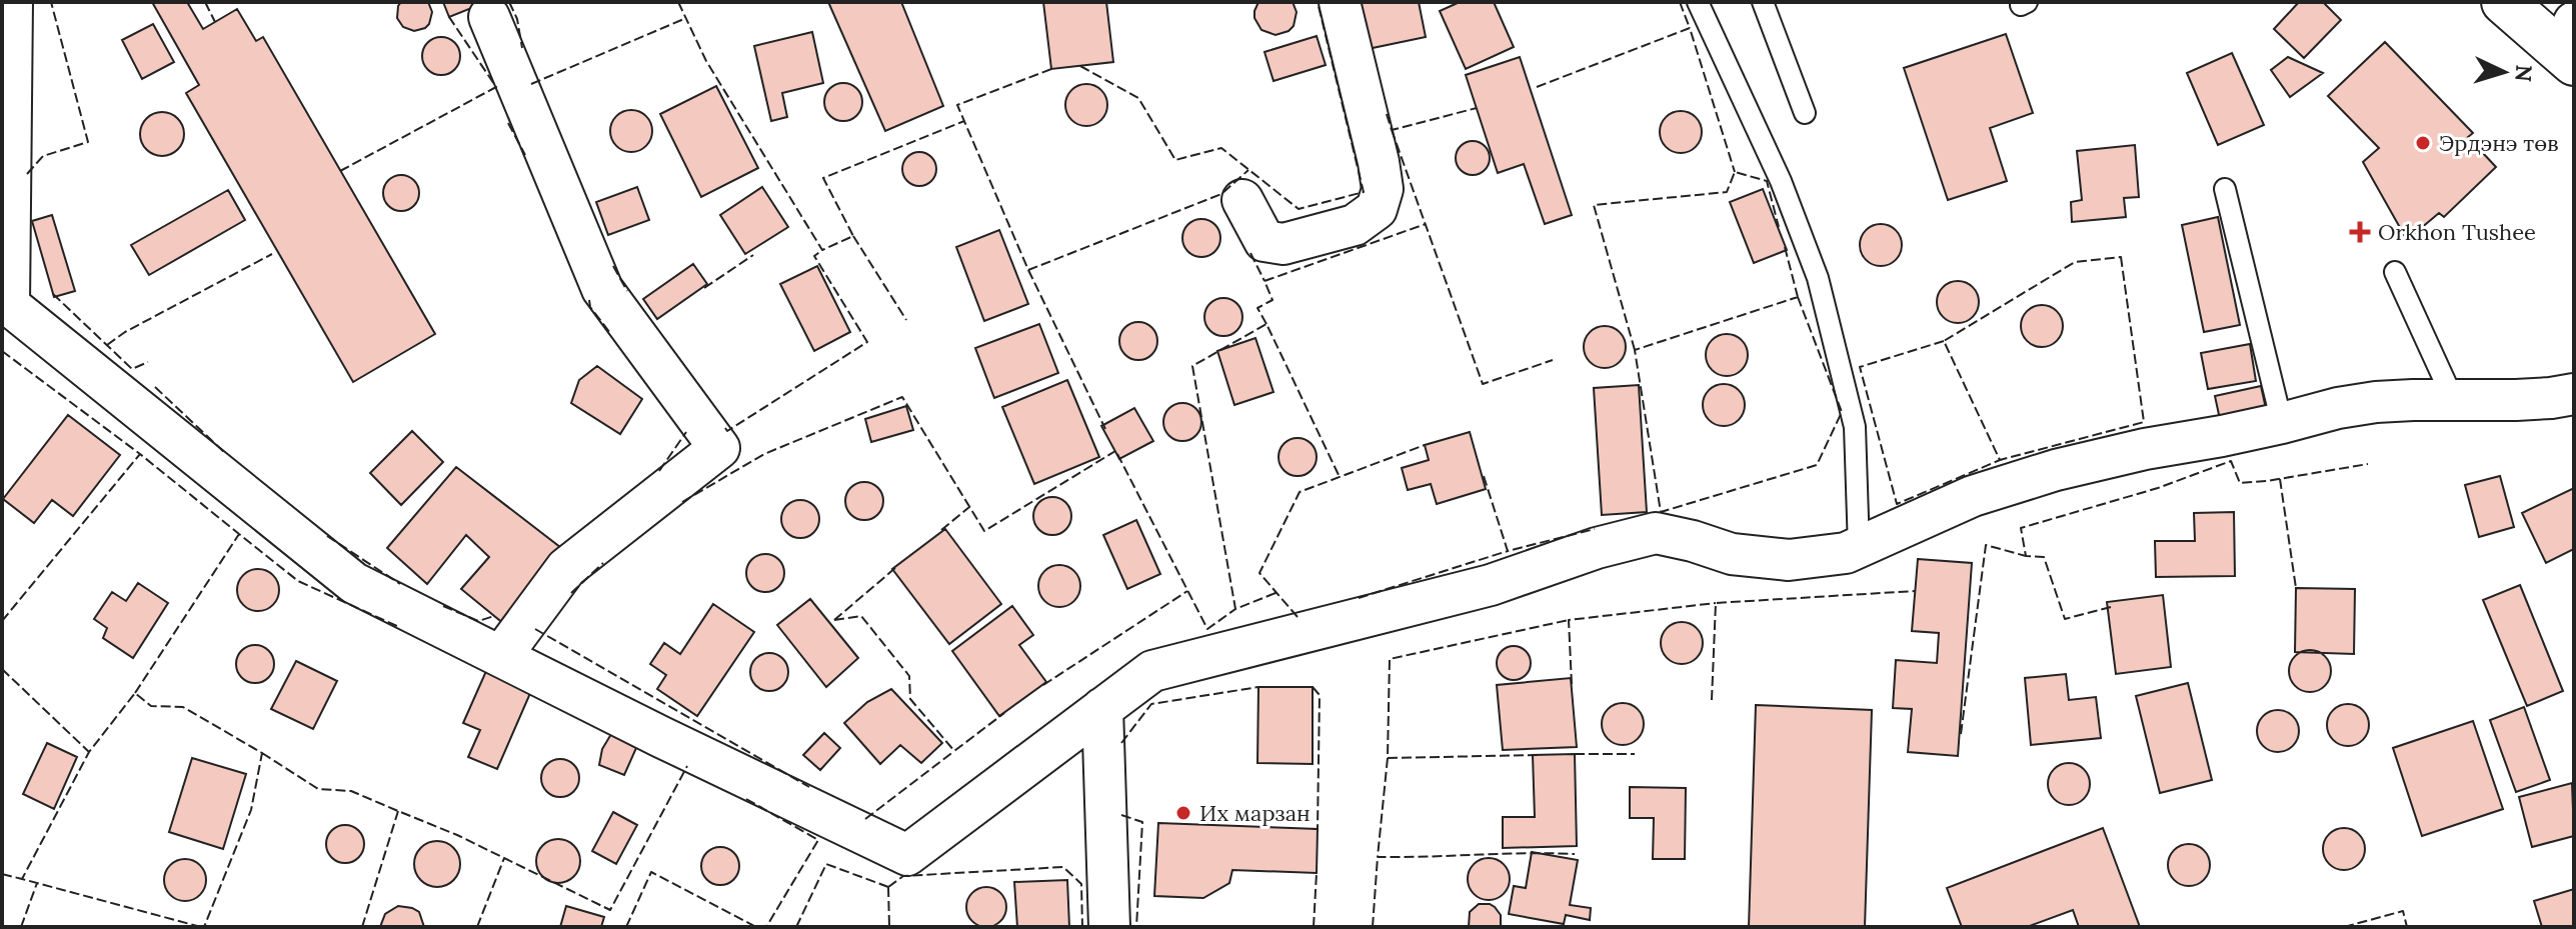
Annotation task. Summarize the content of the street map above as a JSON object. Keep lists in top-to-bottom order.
{
  "places": {
    "other": ["Эрдэнэ төв", "Их марзан"],
    "health": ["Orkhon Tushee"]
  },
  "north": "right"
}
